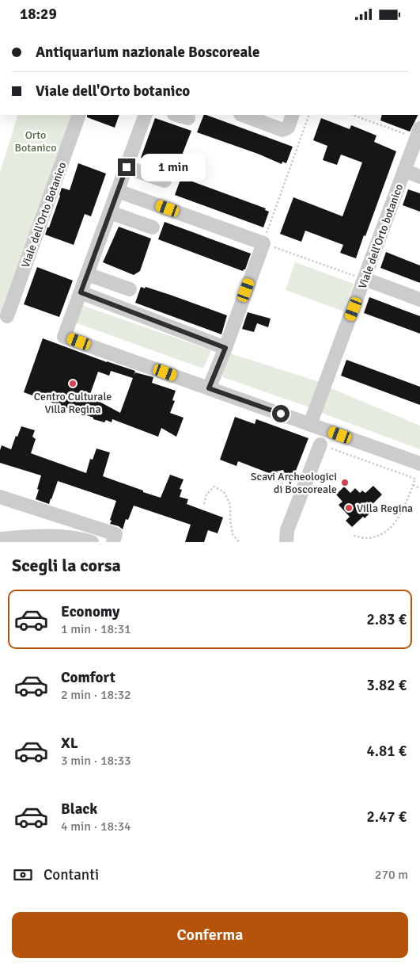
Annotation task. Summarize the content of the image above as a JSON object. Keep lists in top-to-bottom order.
{
  "streets": {
    "street": ["Viale dell'Orto Botanico", "Viale dell'Orto botanico"]
  },
  "parks": ["Orto Botanico"],
  "places": ["Centro Culturale Villa Regina", "Scavi Archeologici di Boscoreale", "Villa Regina"],
  "page": {
    "status": "18:29",
    "banner": ["Antiquarium nazionale Boscoreale", "Viale dell'Orto botanico"],
    "bubble": "1 min",
    "heading": "Scegli la corsa",
    "list": [
      {
        "name": "Economy",
        "note": "1 min · 18:31",
        "value": "2.83 €"
      },
      {
        "name": "Comfort",
        "note": "2 min · 18:32",
        "value": "3.82 €"
      },
      {
        "name": "XL",
        "note": "3 min · 18:33",
        "value": "4.81 €"
      },
      {
        "name": "Black",
        "note": "4 min · 18:34",
        "value": "2.47 €"
      }
    ],
    "pay": ["Contanti", "270 m"],
    "buttons": "Conferma"
  }
}
